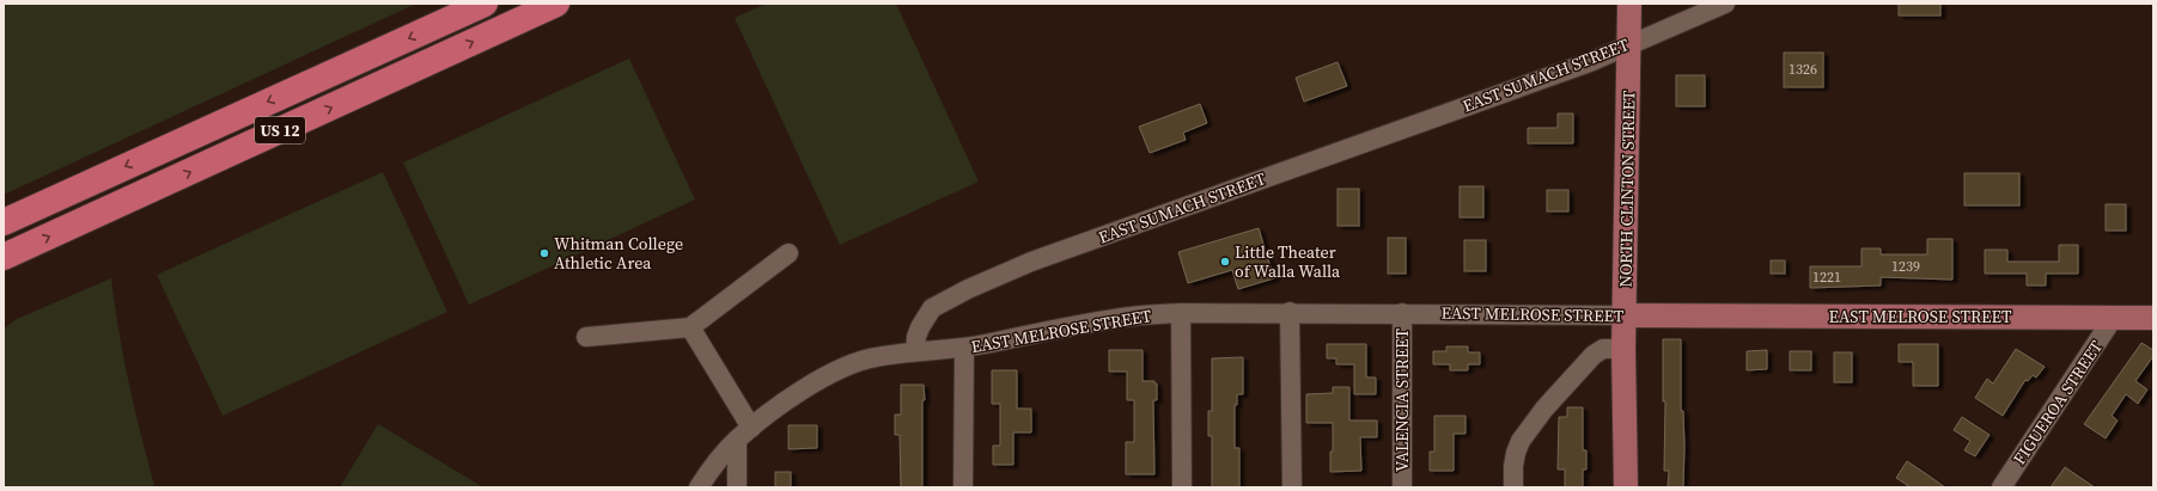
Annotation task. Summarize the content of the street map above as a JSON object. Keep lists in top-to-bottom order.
{
  "streets": {
    "highway": ["US 12"],
    "main road": ["NORTH CLINTON STREET", "EAST MELROSE STREET"],
    "street": ["EAST SUMACH STREET", "VALENCIA STREET", "FIGUEROA STREET"]
  },
  "crossings": [
    ["EAST SUMACH STREET", "NORTH CLINTON STREET"],
    ["EAST SUMACH STREET", "EAST MELROSE STREET"],
    ["NORTH CLINTON STREET", "EAST MELROSE STREET"],
    ["EAST MELROSE STREET", "VALENCIA STREET"],
    ["EAST MELROSE STREET", "FIGUEROA STREET"]
  ],
  "places": ["Whitman College Athletic Area", "Little Theater of Walla Walla"],
  "house_numbers": ["1326", "1239", "1221"]
}
